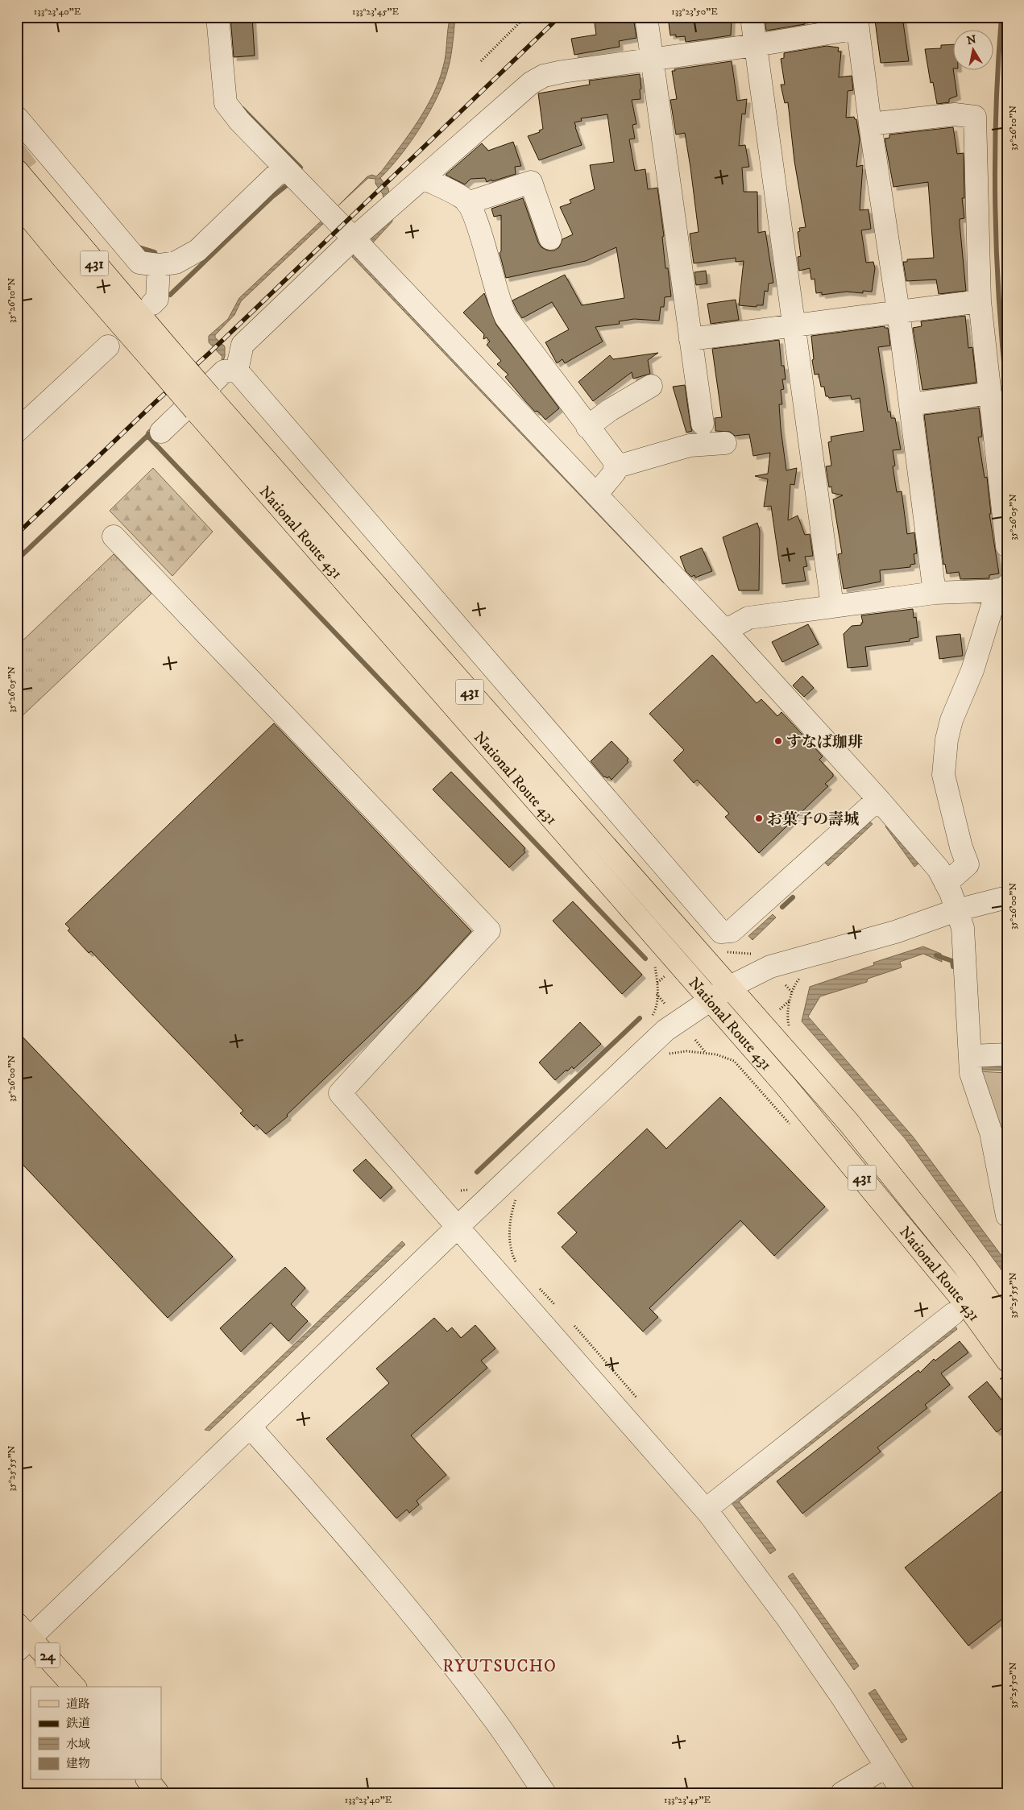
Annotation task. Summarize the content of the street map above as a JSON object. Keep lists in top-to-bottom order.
{
  "streets": {
    "main road": ["431", "National Route 431", "24"]
  },
  "districts": ["RYUTSUCHO"],
  "places": ["すなば珈琲", "お菓子の壽城"],
  "legend": [
    "道路",
    "鉄道",
    "水域",
    "建物"
  ],
  "north": "top",
  "coordinates": [
    "133°23'40\"E",
    "133°23'45\"E",
    "133°23'50\"E",
    "35°26'10\"N",
    "35°26'05\"N",
    "35°26'00\"N",
    "35°25'55\"N",
    "35°25'50\"N"
  ]
}
